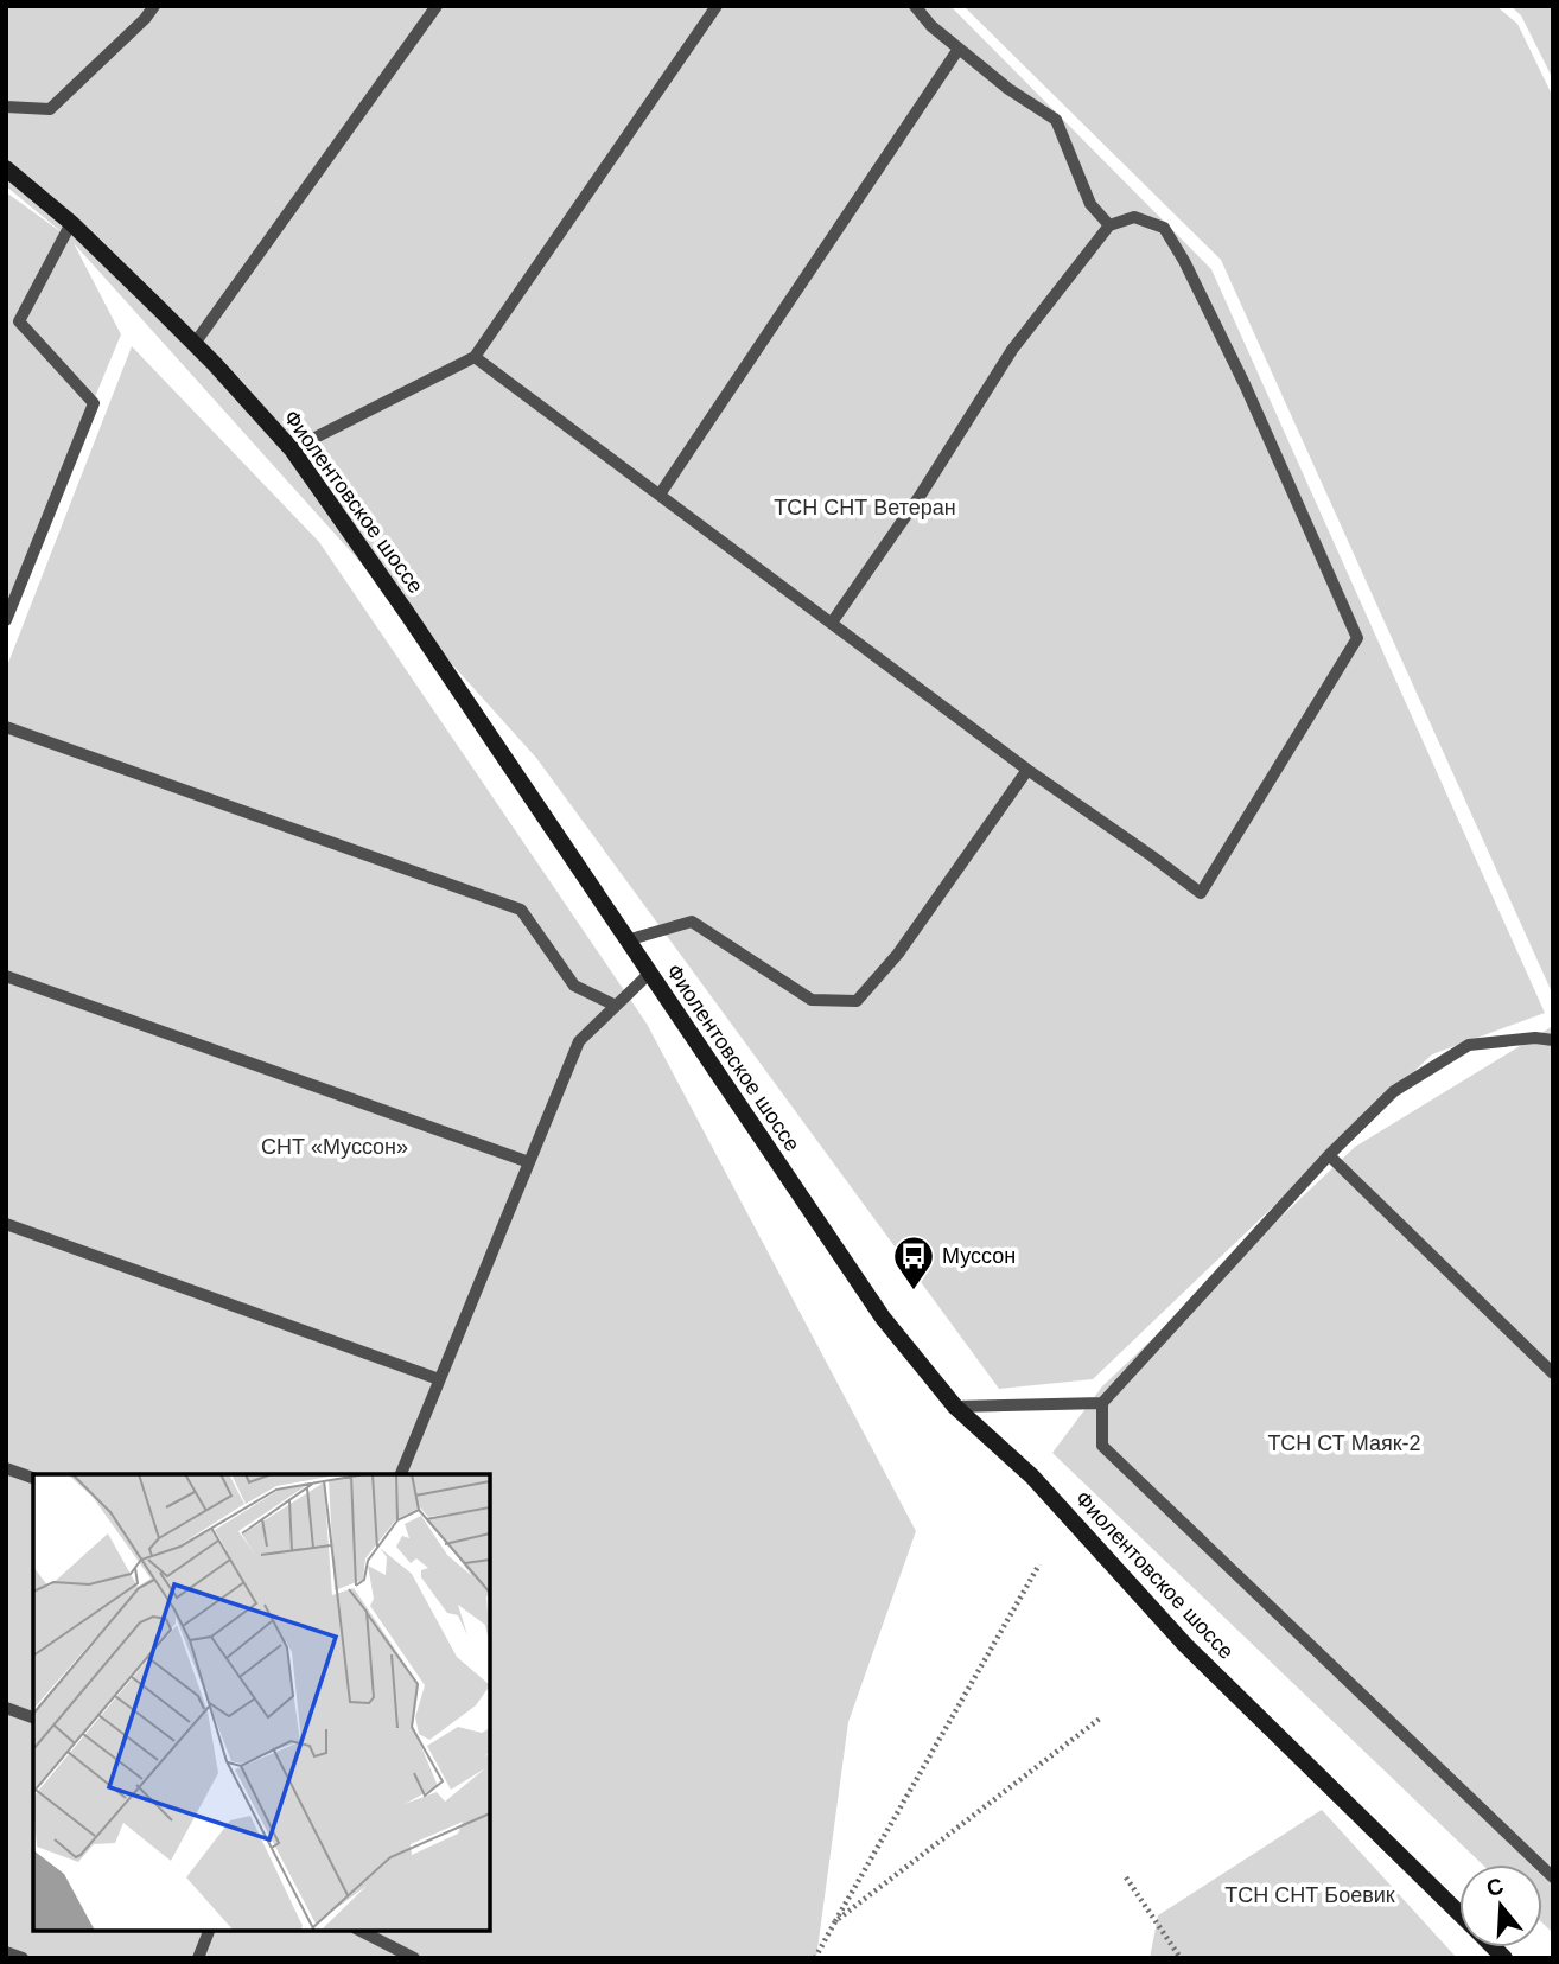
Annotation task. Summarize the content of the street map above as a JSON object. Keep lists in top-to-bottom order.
{
  "streets": {
    "main road": ["Фиолентовское шоссе"]
  },
  "parks": [
    "ТСН СНТ Ветеран",
    "СНТ «Муссон»",
    "ТСН СТ Маяк-2",
    "ТСН СНТ Боевик"
  ],
  "places": {
    "bus stop": ["Муссон"]
  },
  "north": "top"
}
